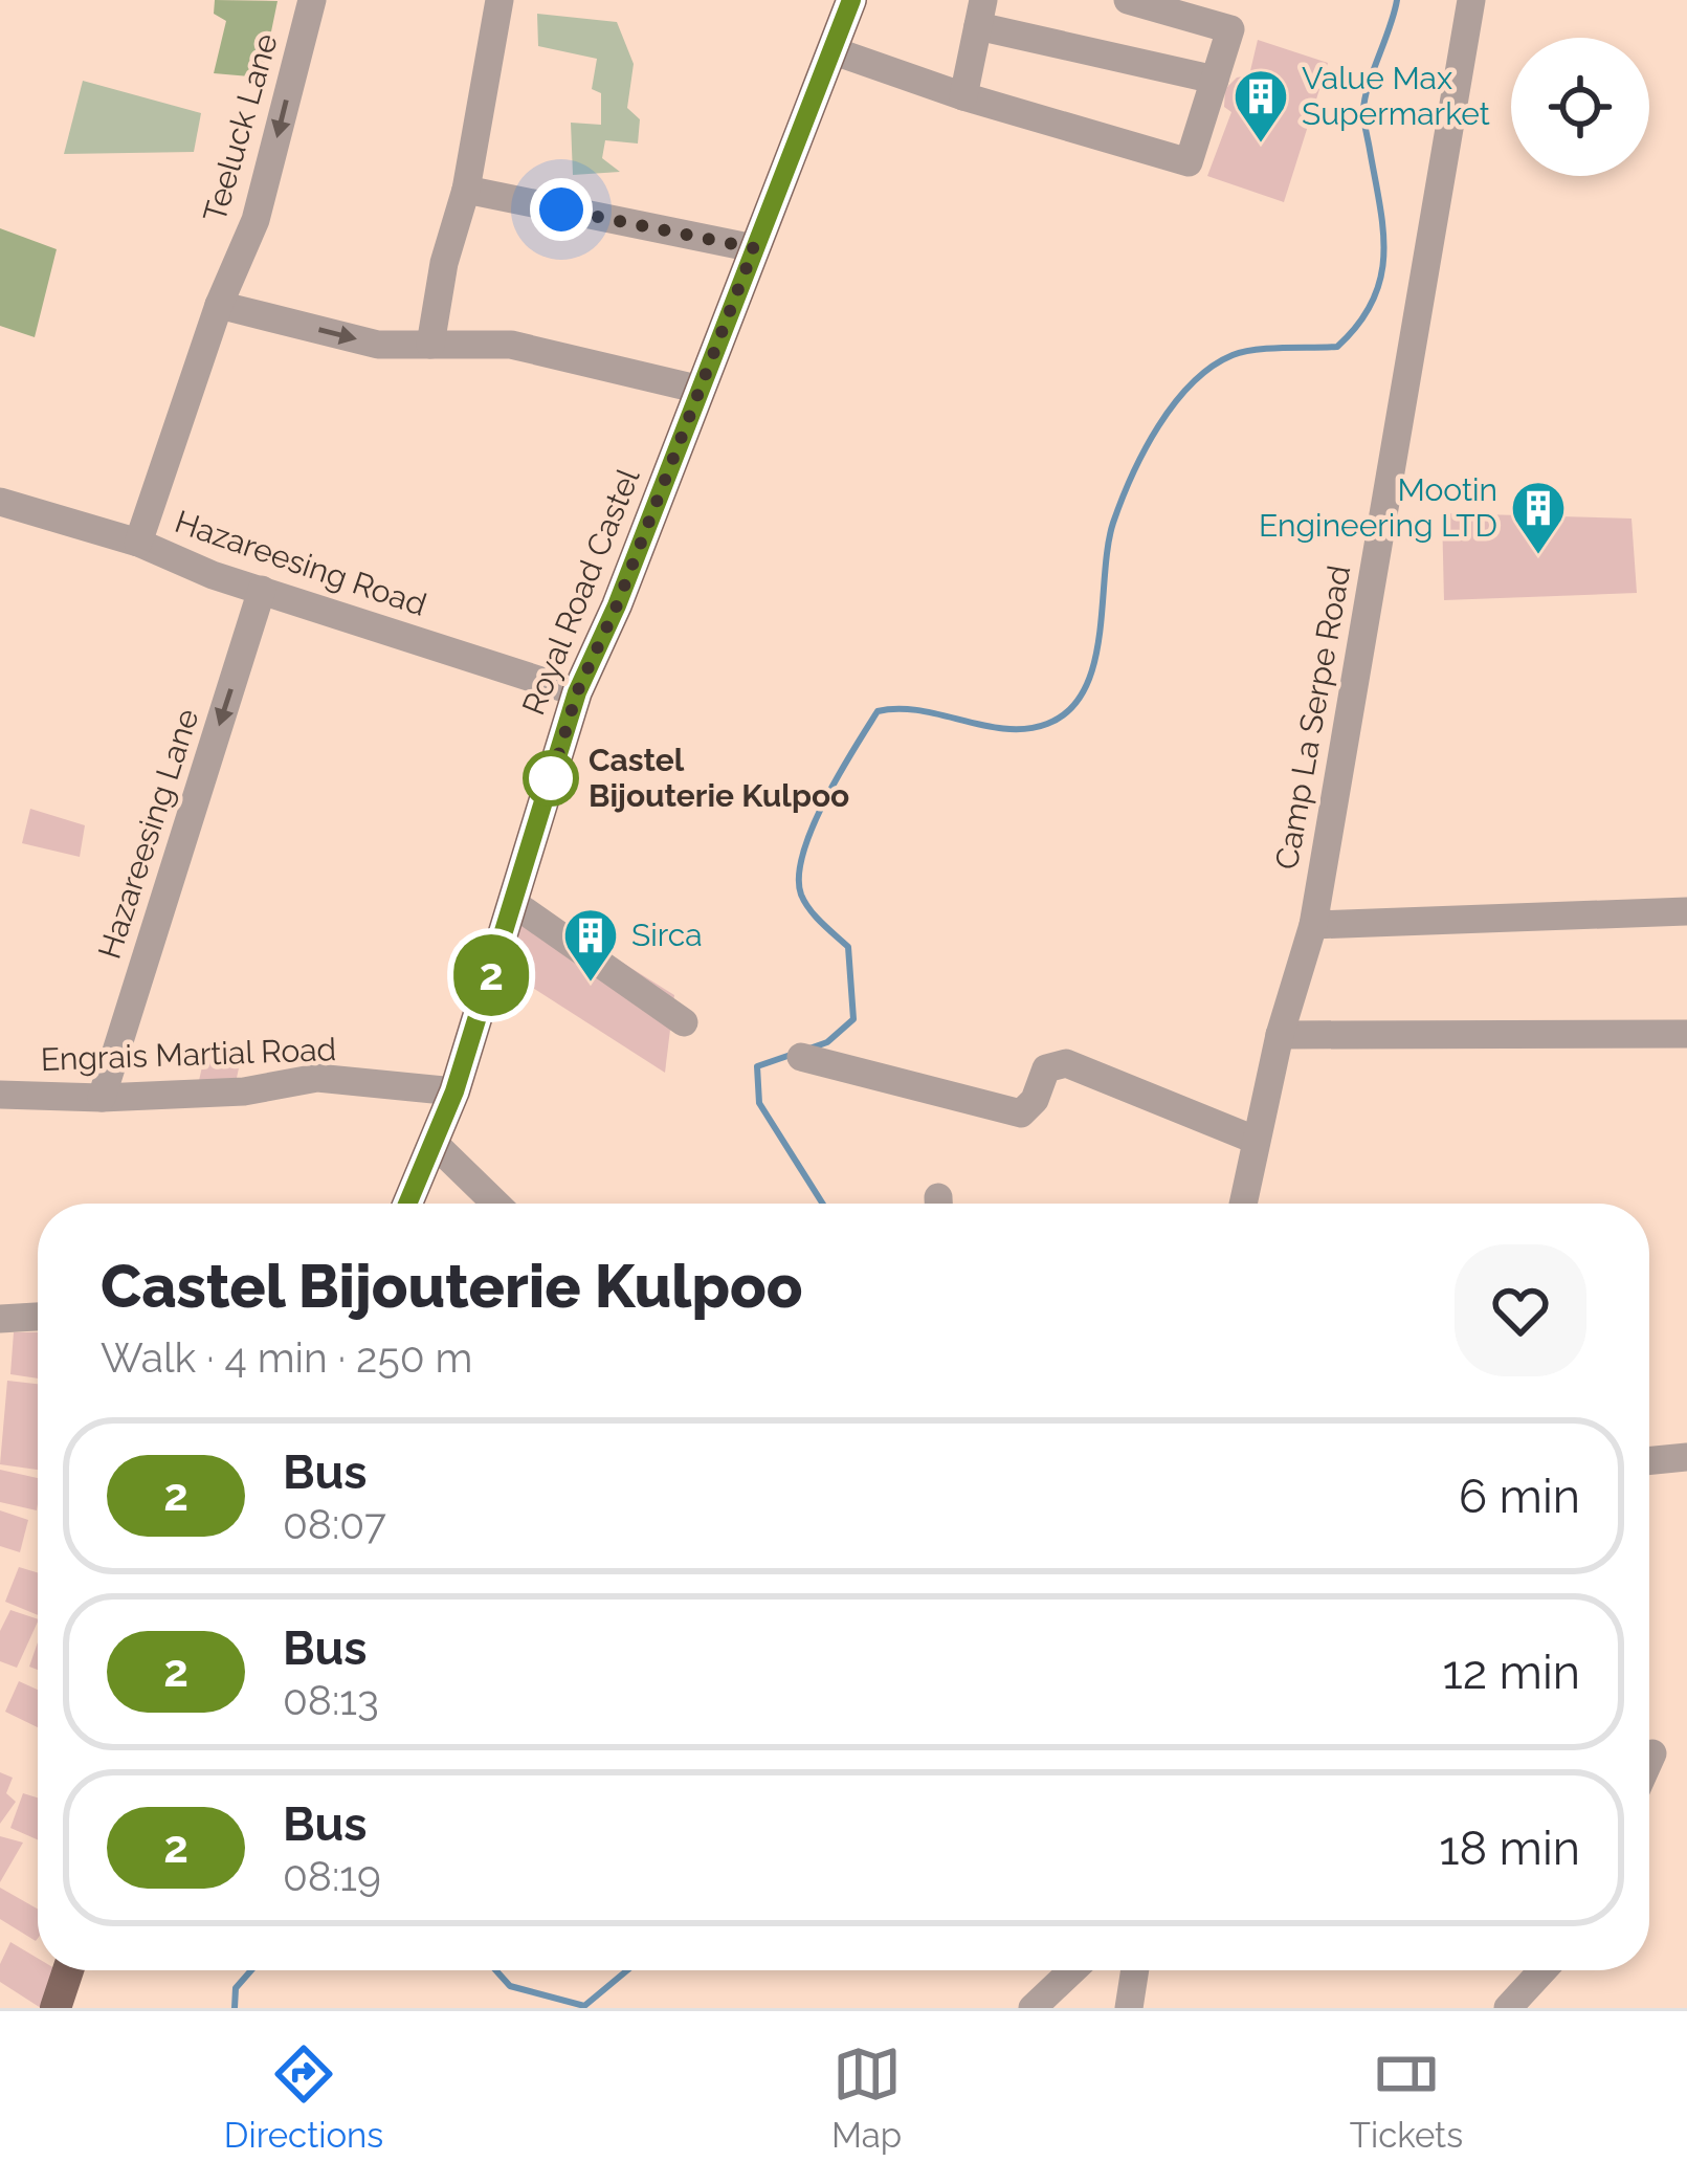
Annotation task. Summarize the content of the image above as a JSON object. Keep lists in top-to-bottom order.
{
  "streets": {
    "main road": ["Royal Road Castel"],
    "street": [
      "Teeluck Lane",
      "Hazareesing Road",
      "Camp La Serpe Road",
      "Hazareesing Lane",
      "Engrais Martial Road"
    ]
  },
  "crossings": [
    ["Teeluck Lane", "Hazareesing Road"],
    ["Hazareesing Road", "Royal Road Castel"],
    ["Hazareesing Road", "Hazareesing Lane"],
    ["Royal Road Castel", "Engrais Martial Road"],
    ["Hazareesing Lane", "Engrais Martial Road"]
  ],
  "one_way": ["Hazareesing Lane"],
  "places": {
    "building": ["Value Max Supermarket", "Mootin Engineering LTD", "Sirca"],
    "other": ["Castel Bijouterie Kulpoo"]
  },
  "lines": ["bus line 2"],
  "page": {
    "on_map": "2",
    "heading": ["Castel Bijouterie Kulpoo", "Walk · 4 min · 250 m"],
    "list": [
      {
        "mark": "2",
        "name": "Bus",
        "note": "08:07",
        "value": "6 min"
      },
      {
        "mark": "2",
        "name": "Bus",
        "note": "08:13",
        "value": "12 min"
      },
      {
        "mark": "2",
        "name": "Bus",
        "note": "08:19",
        "value": "18 min"
      }
    ],
    "tabs": ["Directions", "Map", "Tickets"]
  }
}
